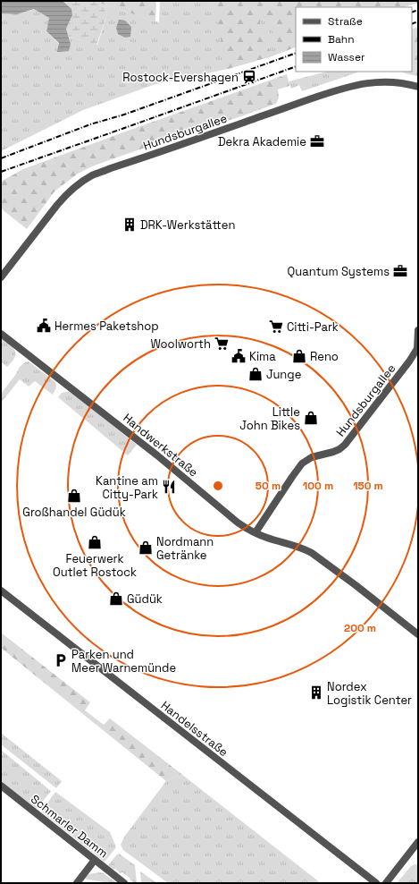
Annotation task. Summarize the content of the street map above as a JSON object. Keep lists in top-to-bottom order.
{
  "streets": {
    "street": [
      "Hundsburgallee",
      "Handwerkstraße",
      "Handelsstraße",
      "Schmarler Damm"
    ]
  },
  "crossings": [
    ["Hundsburgallee", "Handwerkstraße"]
  ],
  "places": {
    "station": ["Rostock-Evershagen"],
    "office": ["Dekra Akademie", "Quantum Systems"],
    "building": ["DRK-Werkstätten", "Nordex Logistik Center"],
    "public building": ["Hermes Paketshop", "Kima"],
    "supermarket": ["Citti-Park", "Woolworth"],
    "shop": [
      "Reno",
      "Junge",
      "Little John Bikes",
      "Großhandel Güdük",
      "Feuerwerk Outlet Rostock",
      "Nordmann Getränke",
      "Güdük"
    ],
    "restaurant": ["Kantine am Citty-Park"],
    "parking": ["Parken und Meer Warnemünde"]
  },
  "legend": ["Straße", "Bahn", "Wasser"],
  "rings": [
    "50 m",
    "100 m",
    "150 m",
    "200 m"
  ]
}
